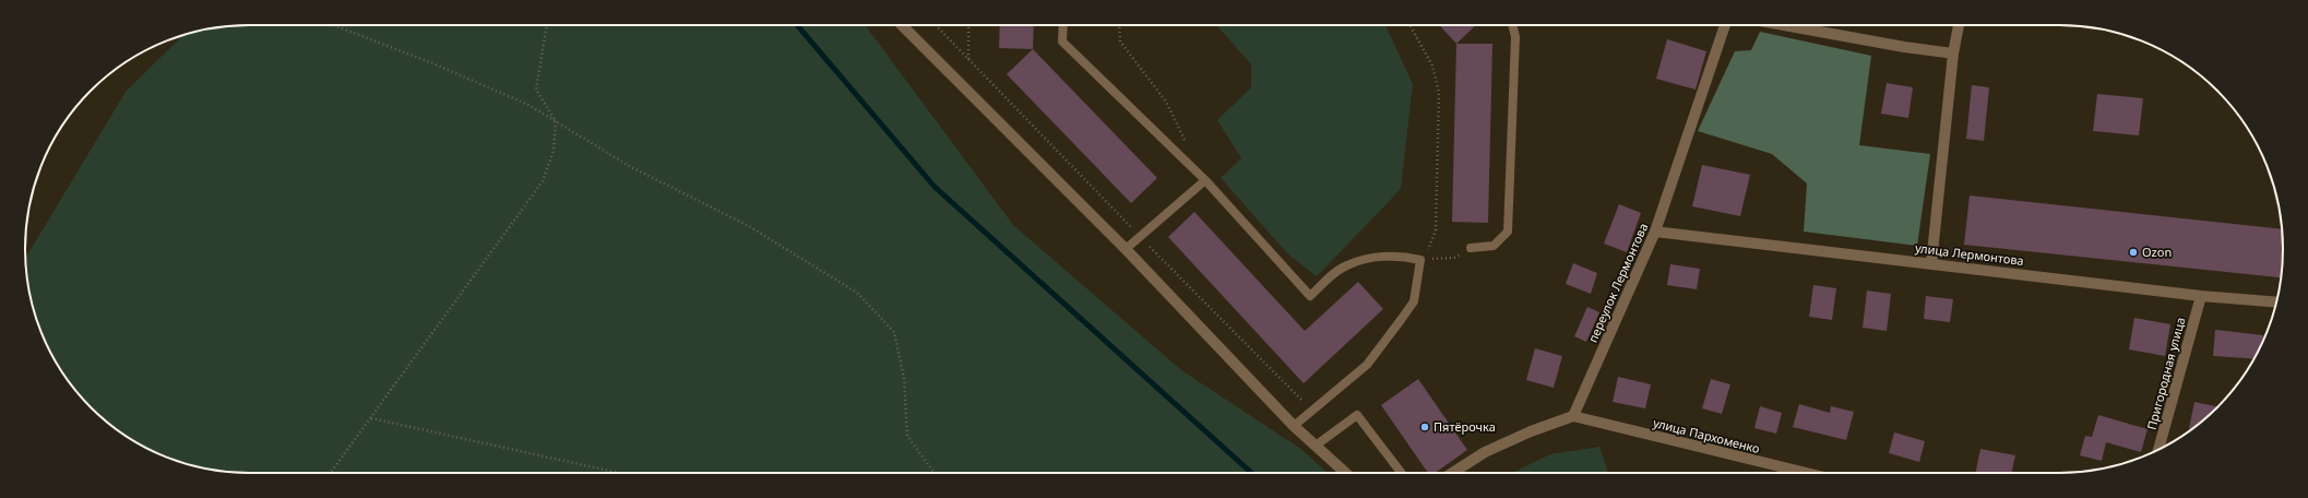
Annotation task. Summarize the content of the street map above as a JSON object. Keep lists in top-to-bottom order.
{
  "streets": {
    "street": [
      "улица Лермонтова",
      "переулок Лермонтова",
      "Пригородная улица",
      "улица Пархоменко"
    ]
  },
  "crossings": [
    ["улица Лермонтова", "переулок Лермонтова"],
    ["улица Лермонтова", "Пригородная улица"],
    ["переулок Лермонтова", "улица Пархоменко"]
  ],
  "places": ["Ozon", "Пятёрочка"]
}
